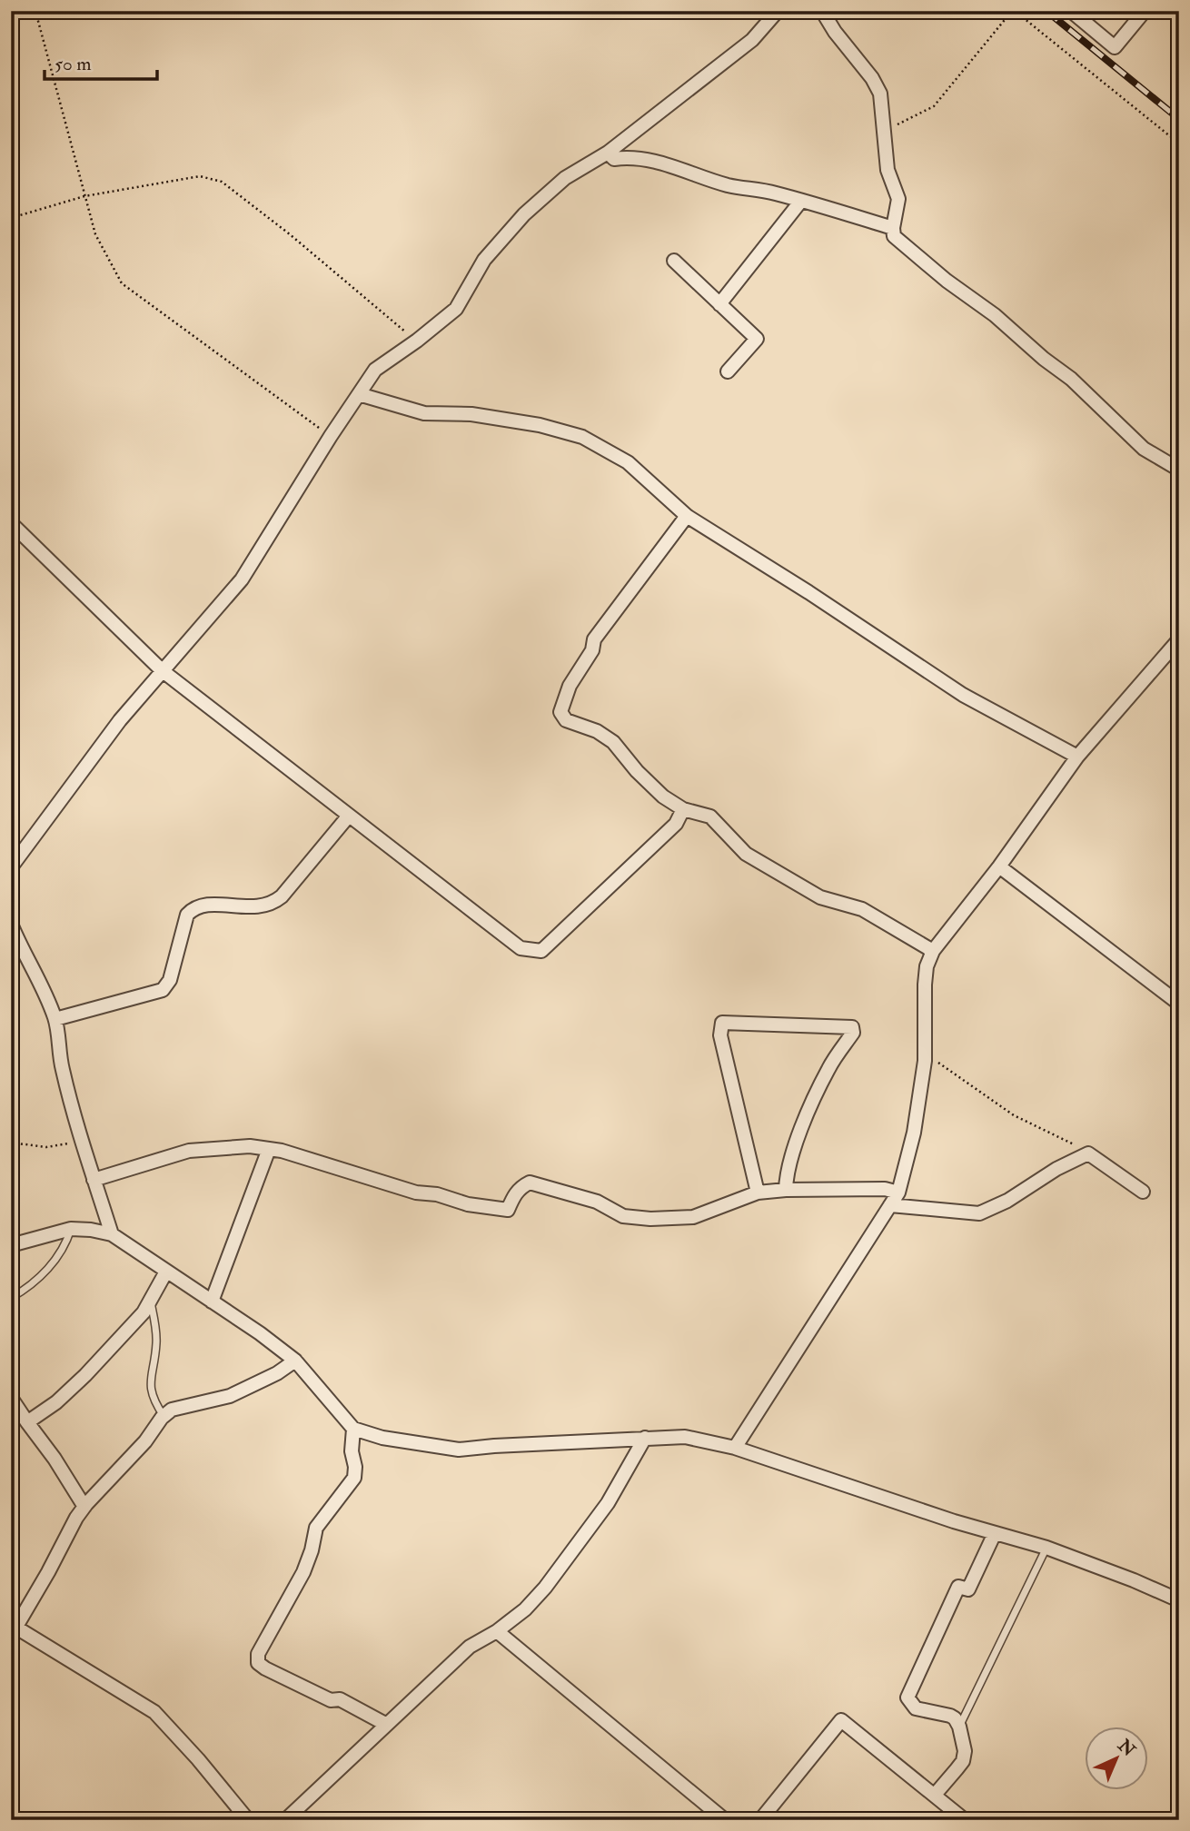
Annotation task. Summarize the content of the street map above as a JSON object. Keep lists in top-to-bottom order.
{
  "scale_bar": "50 m",
  "north": "top right"
}
